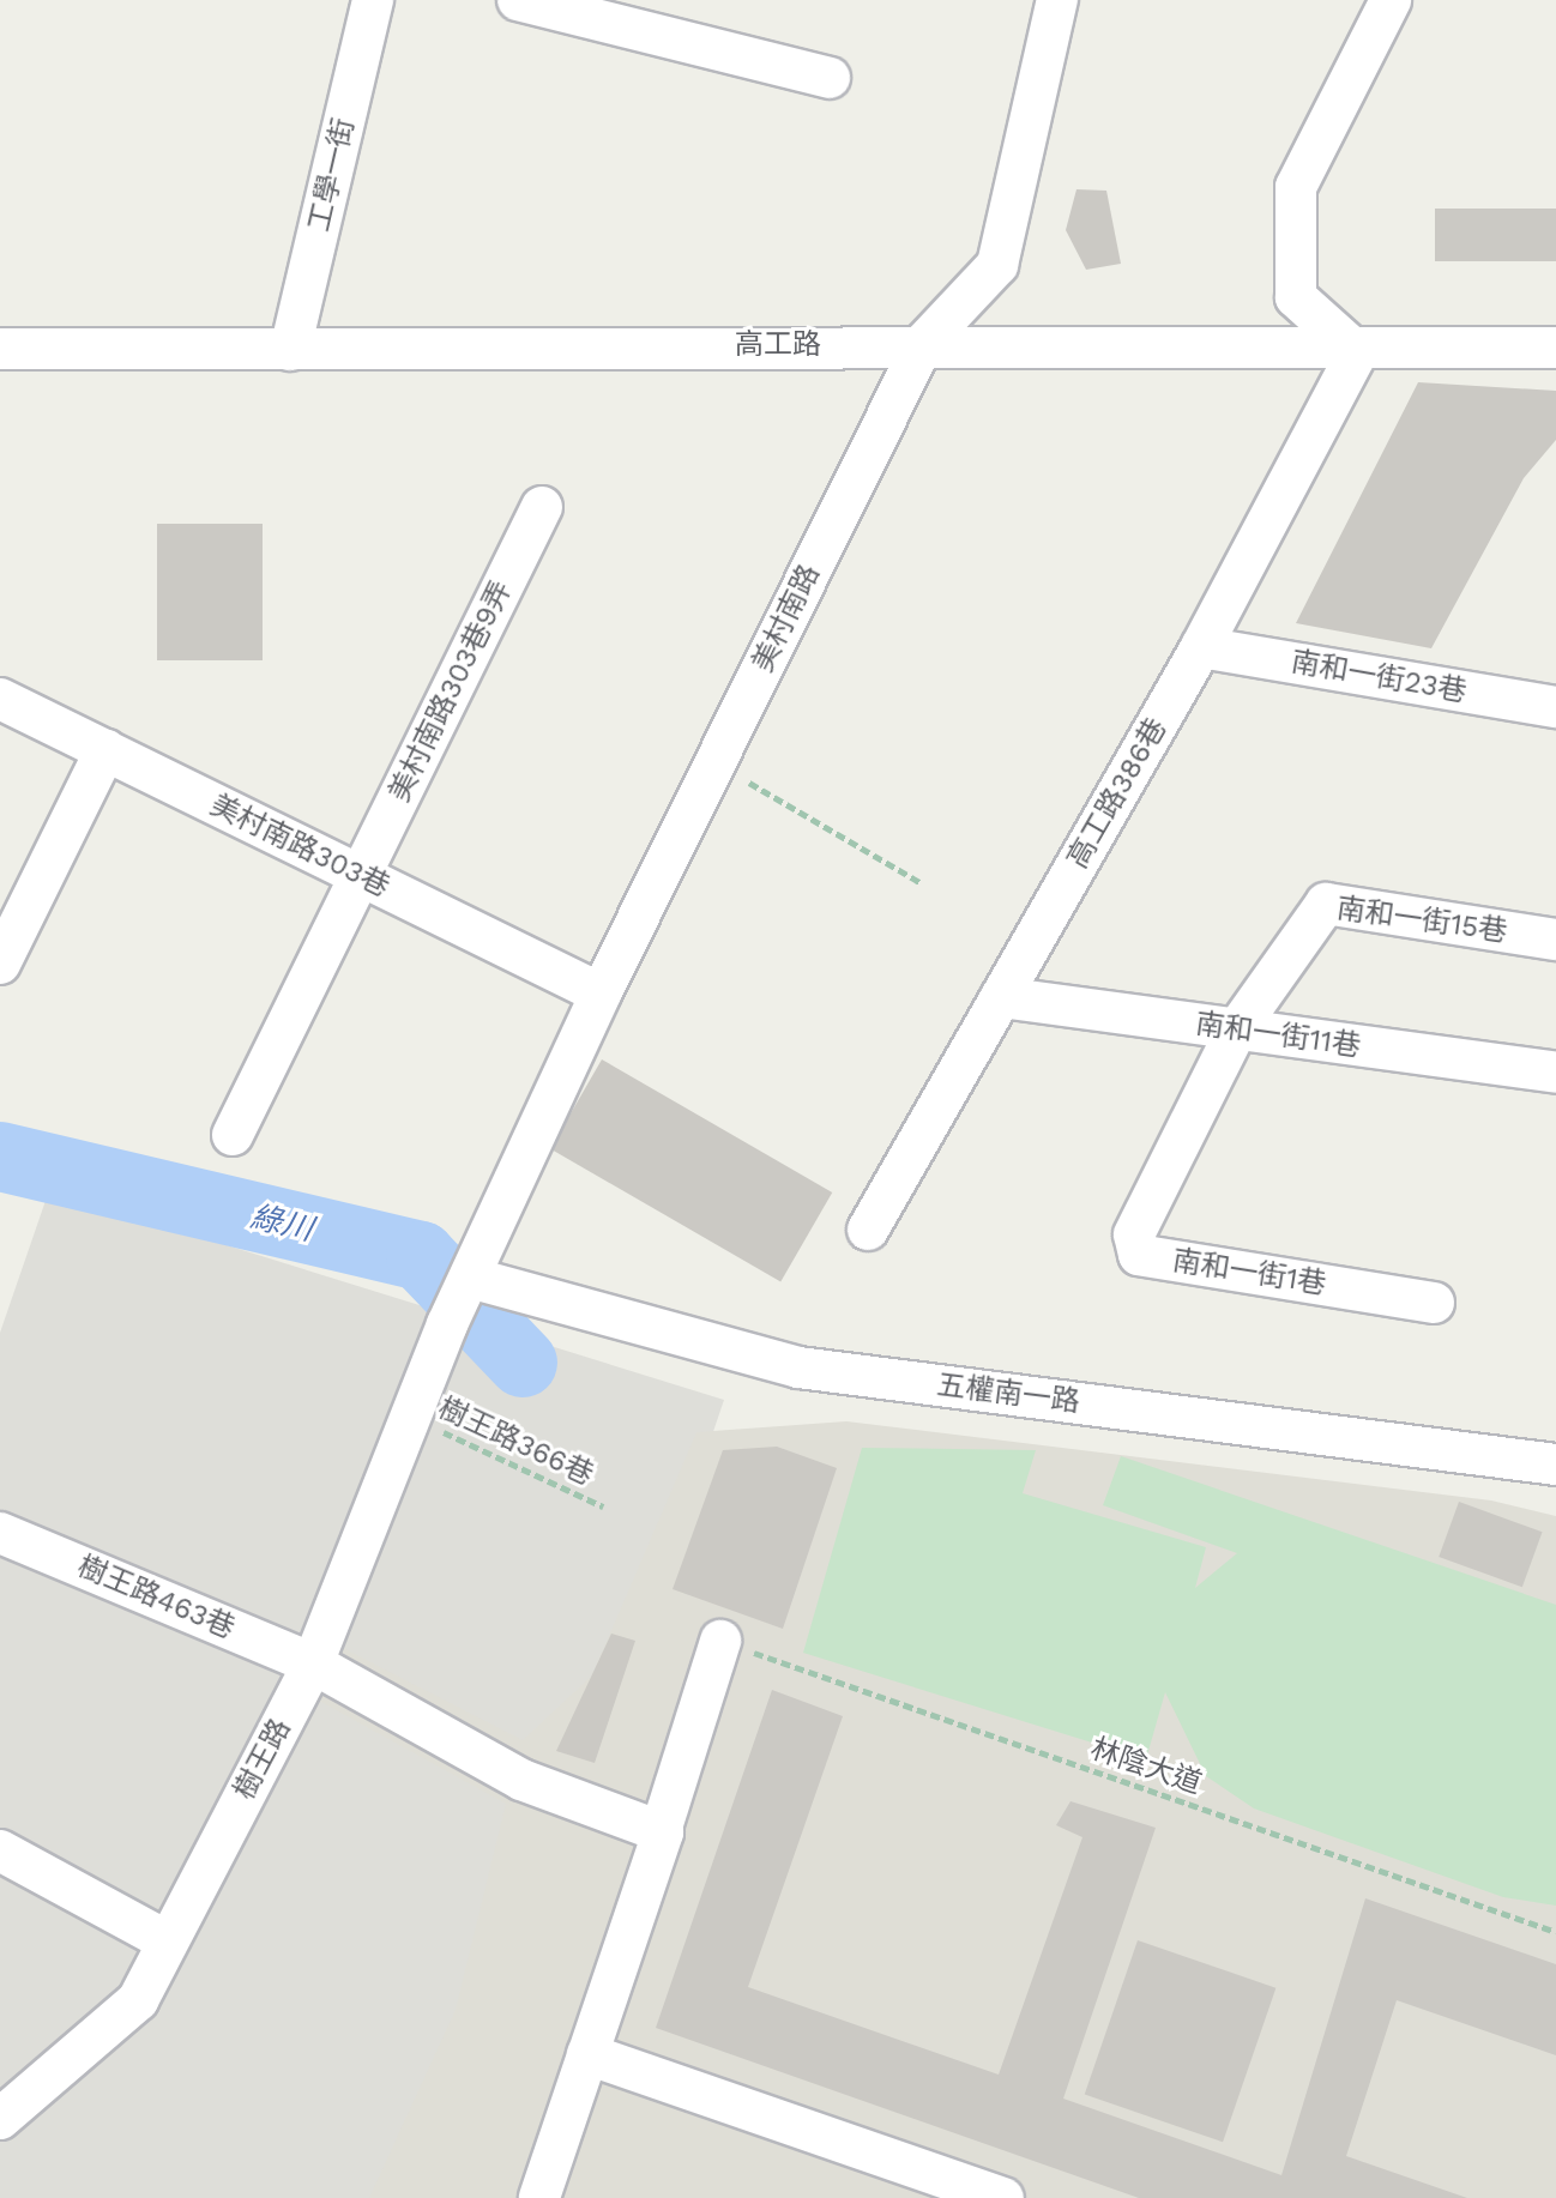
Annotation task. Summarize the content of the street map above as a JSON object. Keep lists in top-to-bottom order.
{
  "streets": {
    "street": [
      "工學一街",
      "高工路",
      "美村南路",
      "南和一街23巷",
      "美村南路303巷9弄",
      "高工路386巷",
      "美村南路303巷",
      "南和一街15巷",
      "南和一街11巷",
      "南和一街1巷",
      "五權南一路",
      "樹王路463巷",
      "樹王路"
    ],
    "path": ["樹王路366巷", "林陰大道"]
  },
  "crossings": [
    ["工學一街", "高工路"],
    ["高工路", "美村南路"],
    ["高工路", "高工路386巷"],
    ["美村南路", "美村南路303巷"],
    ["美村南路", "五權南一路"],
    ["美村南路", "樹王路"],
    ["南和一街23巷", "高工路386巷"],
    ["美村南路303巷9弄", "美村南路303巷"],
    ["高工路386巷", "南和一街11巷"],
    ["南和一街15巷", "南和一街11巷"],
    ["南和一街15巷", "南和一街1巷"],
    ["南和一街11巷", "南和一街1巷"],
    ["五權南一路", "樹王路"],
    ["樹王路366巷", "樹王路"],
    ["樹王路463巷", "樹王路"]
  ],
  "water": ["綠川"]
}
